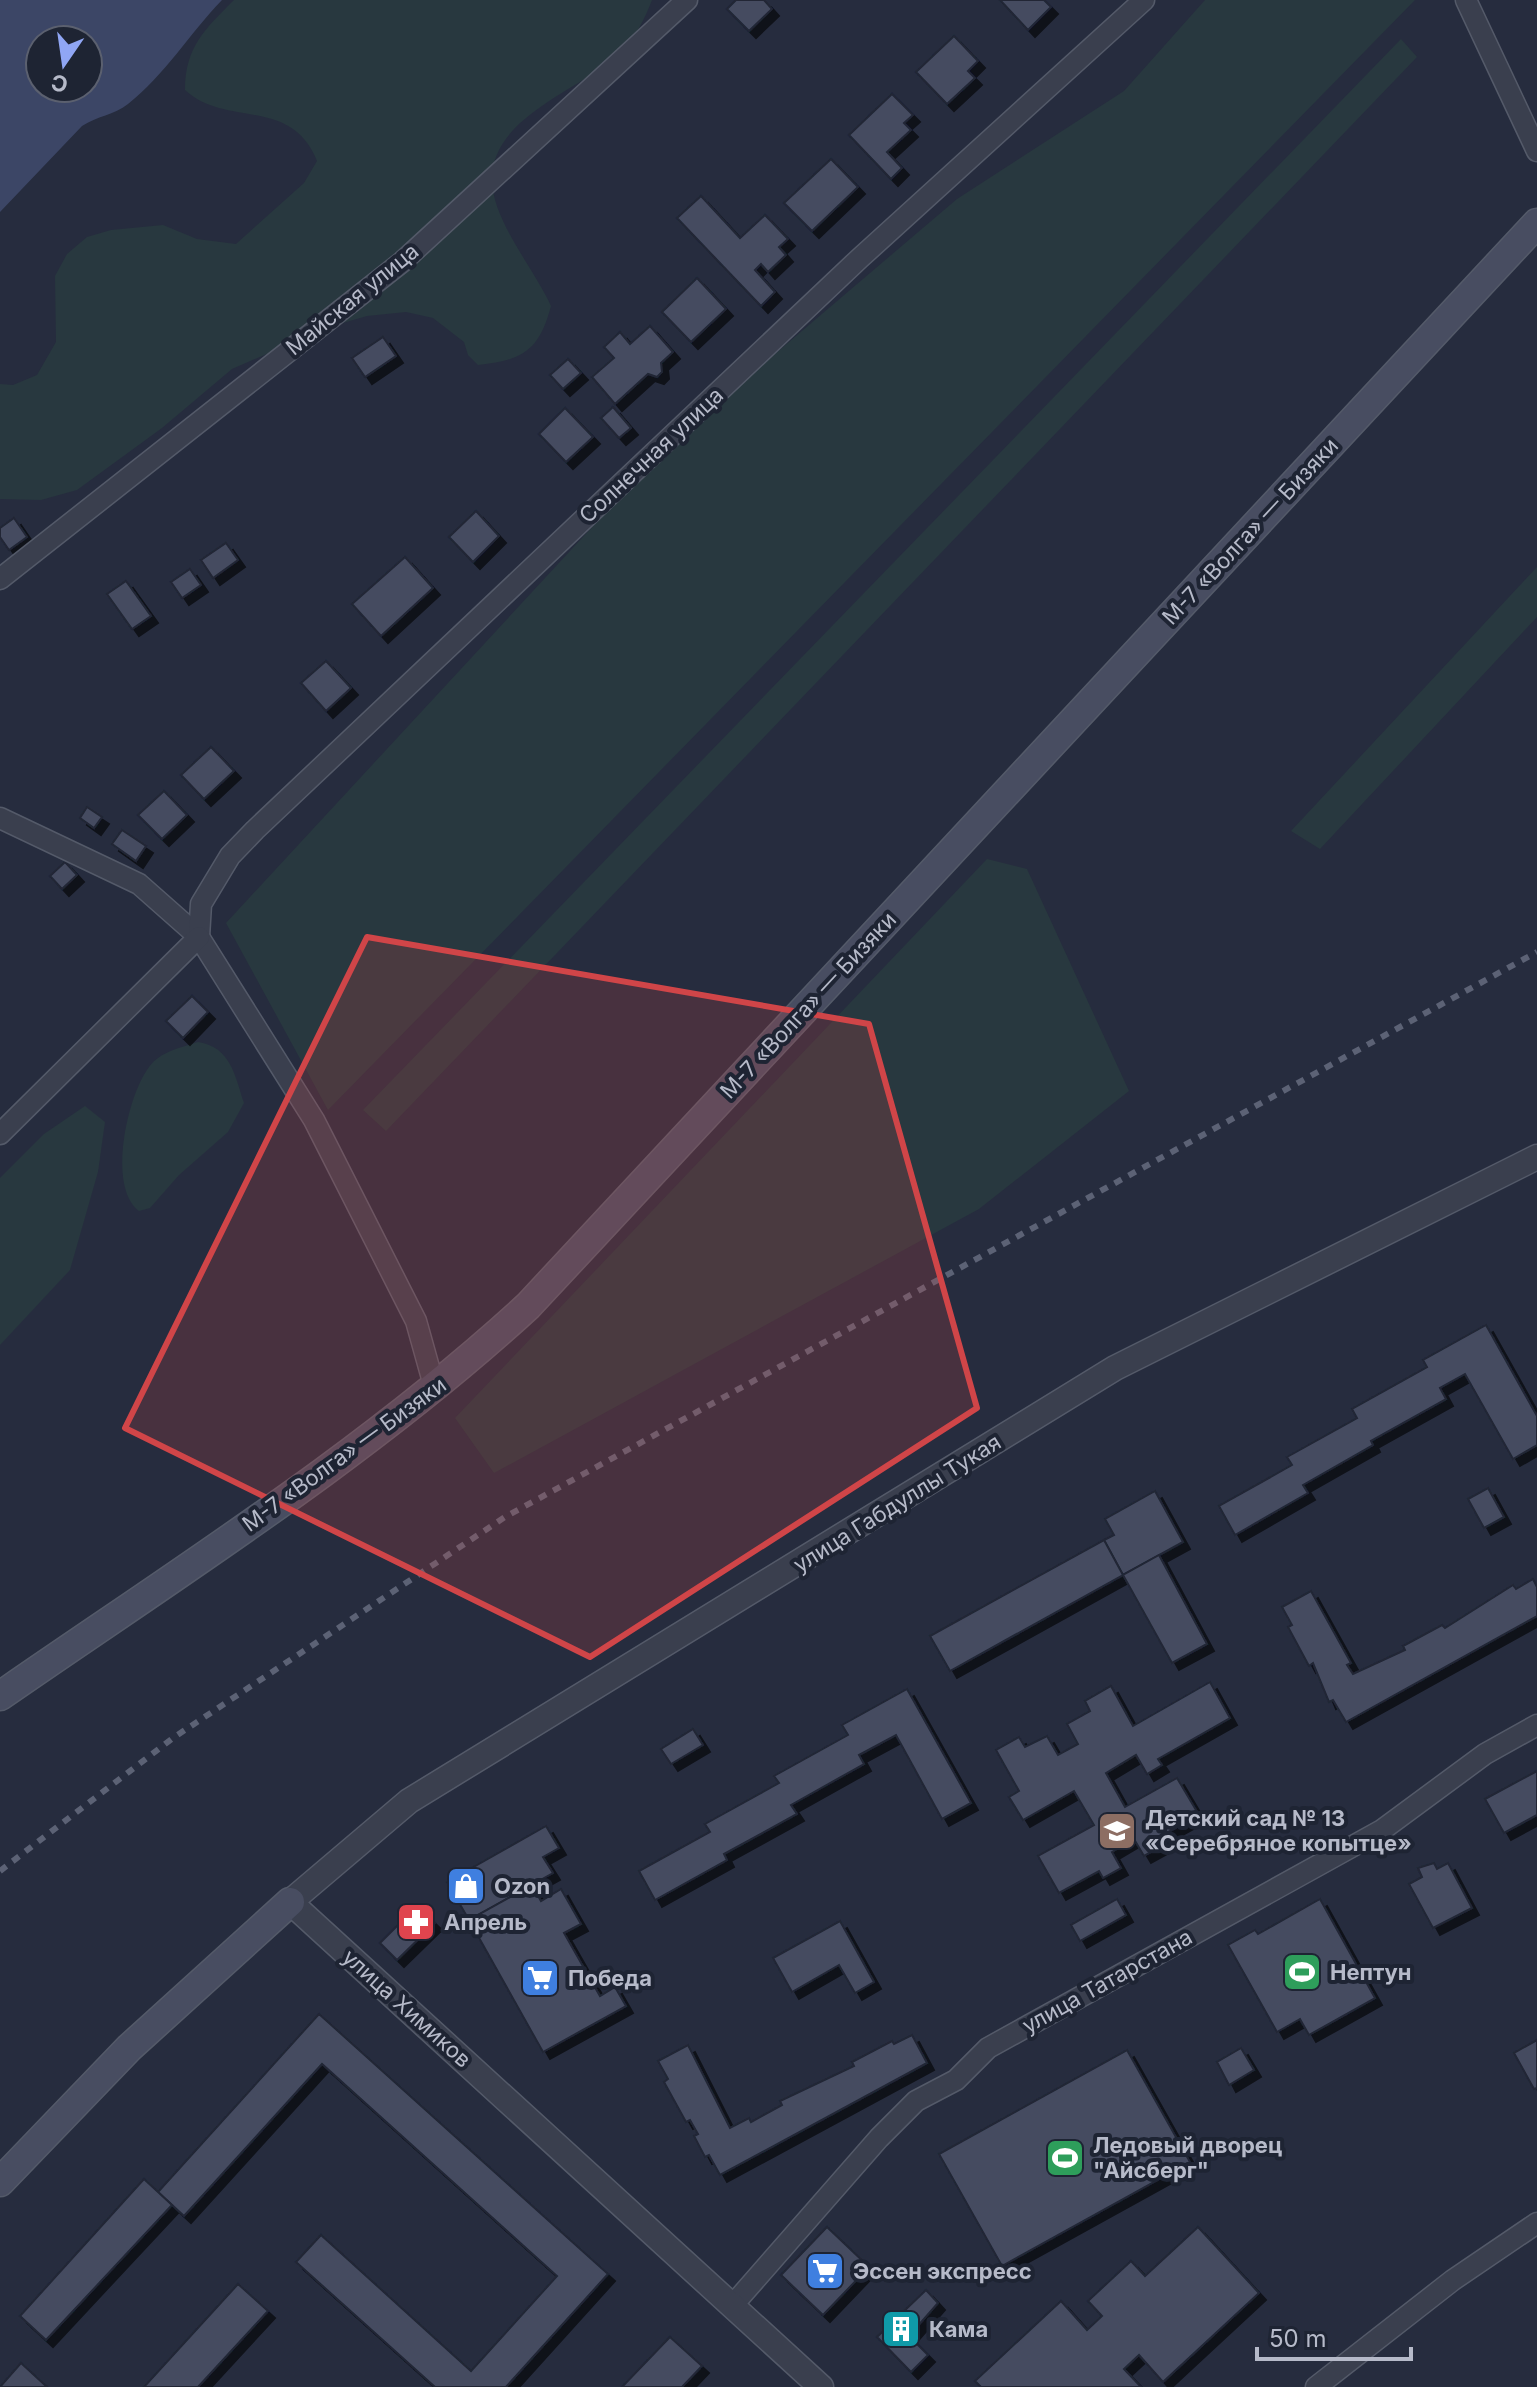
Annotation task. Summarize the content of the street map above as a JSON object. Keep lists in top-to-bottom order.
{
  "streets": {
    "main road": ["М-7 «Волга» — Бизяки"],
    "street": [
      "Майская улица",
      "Солнечная улица",
      "улица Габдуллы Тукая",
      "улица Татарстана",
      "улица Химиков"
    ]
  },
  "crossings": [
    ["улица Габдуллы Тукая", "улица Химиков"],
    ["улица Татарстана", "улица Химиков"]
  ],
  "places": {
    "school or university": ["Детский сад № 13 «Серебряное копытце»"],
    "shop": ["Ozon"],
    "pharmacy": ["Апрель"],
    "sports": ["Нептун", "Ледовый дворец \"Айсберг\""],
    "supermarket": ["Победа", "Эссен экспресс"],
    "building": ["Кама"]
  },
  "scale_bar": "50 m",
  "north": "bottom"
}
